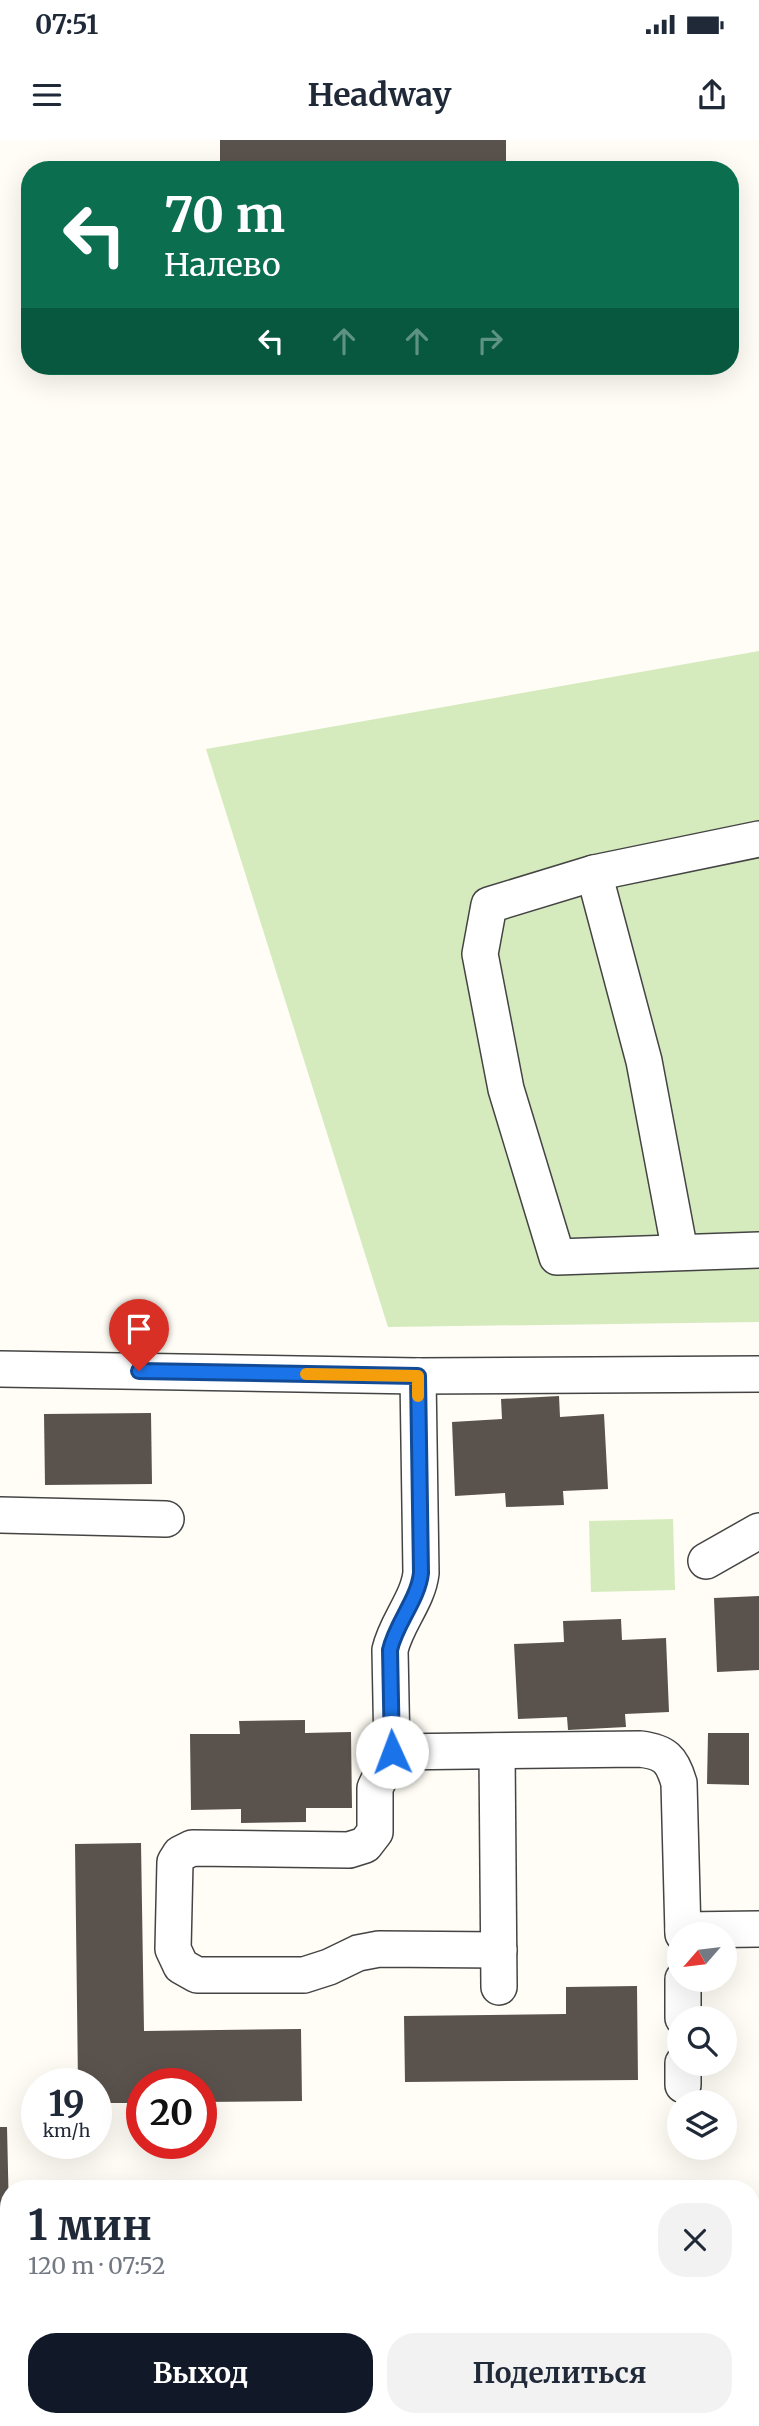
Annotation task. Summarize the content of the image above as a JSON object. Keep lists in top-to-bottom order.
{
  "north": "bottom left",
  "page": {
    "status": "07:51",
    "header": "Headway",
    "turn": ["70 m", "Налево"],
    "speed": "19 km/h",
    "limit": "20",
    "heading": ["1 мин", "120 m · 07:52"],
    "buttons": ["Выход", "Поделиться"]
  }
}
